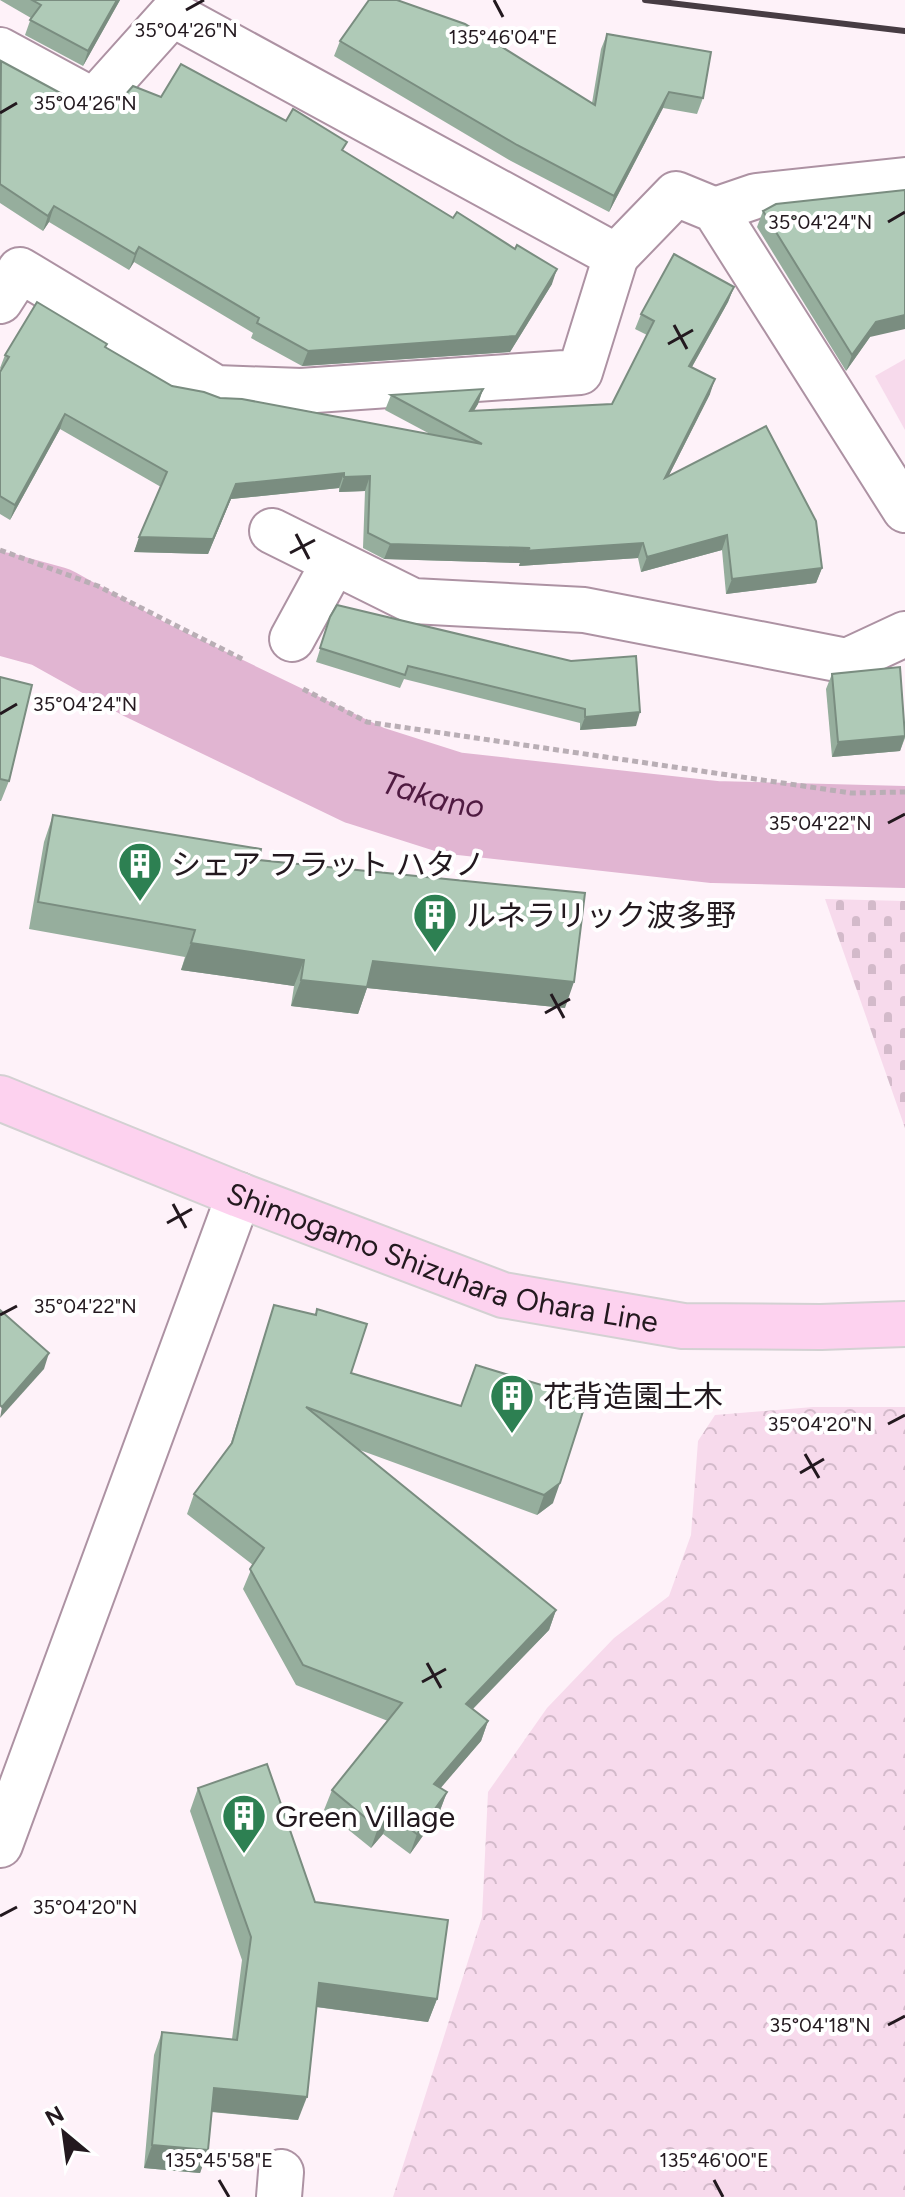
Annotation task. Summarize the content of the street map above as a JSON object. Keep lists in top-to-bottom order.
{
  "streets": {
    "main road": ["Shimogamo Shizuhara Ohara Line"]
  },
  "water": ["Takano"],
  "places": {
    "building": [
      "シェア フラット ハタノ",
      "ルネラリック波多野",
      "花背造園土木",
      "Green Village"
    ]
  },
  "north": "top left",
  "coordinates": [
    "35°04'26\"N",
    "135°46'04\"E",
    "35°04'24\"N",
    "35°04'22\"N",
    "35°04'20\"N",
    "35°04'18\"N",
    "135°45'58\"E",
    "135°46'00\"E"
  ]
}
